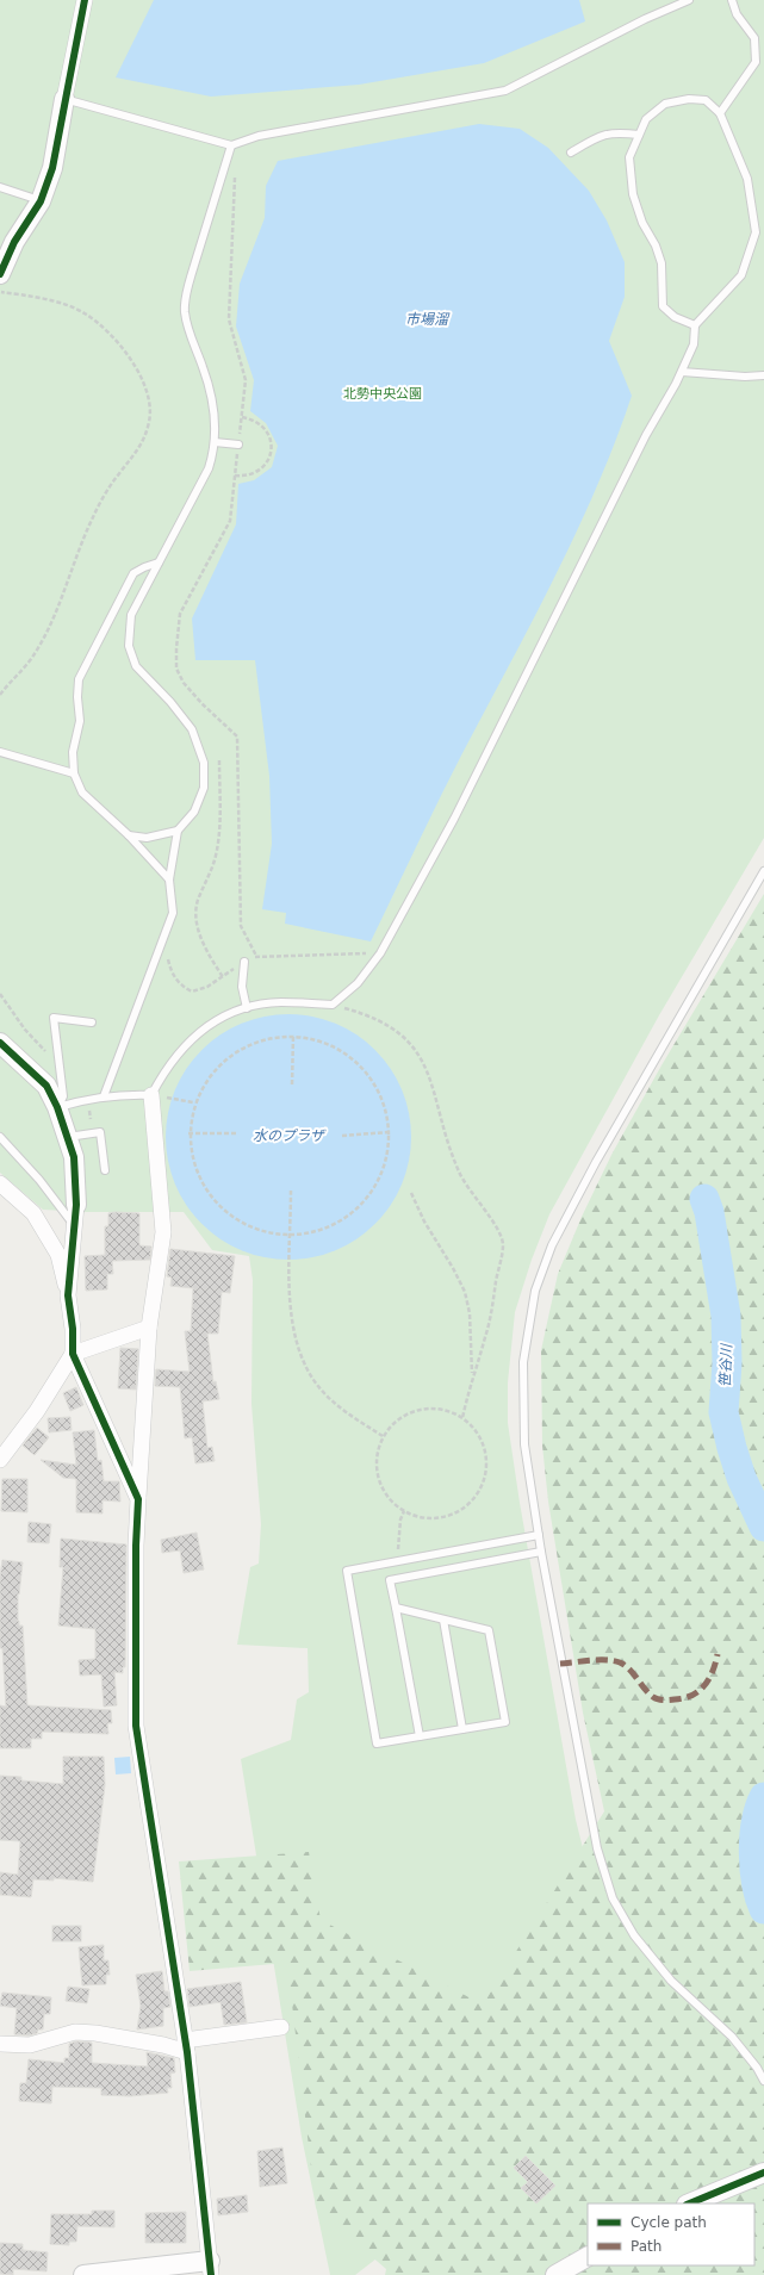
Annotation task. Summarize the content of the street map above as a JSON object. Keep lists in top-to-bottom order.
{
  "water": ["市場溜", "水のプラザ", "笹谷川"],
  "parks": ["北勢中央公園"],
  "legend": ["Cycle path", "Path"]
}
